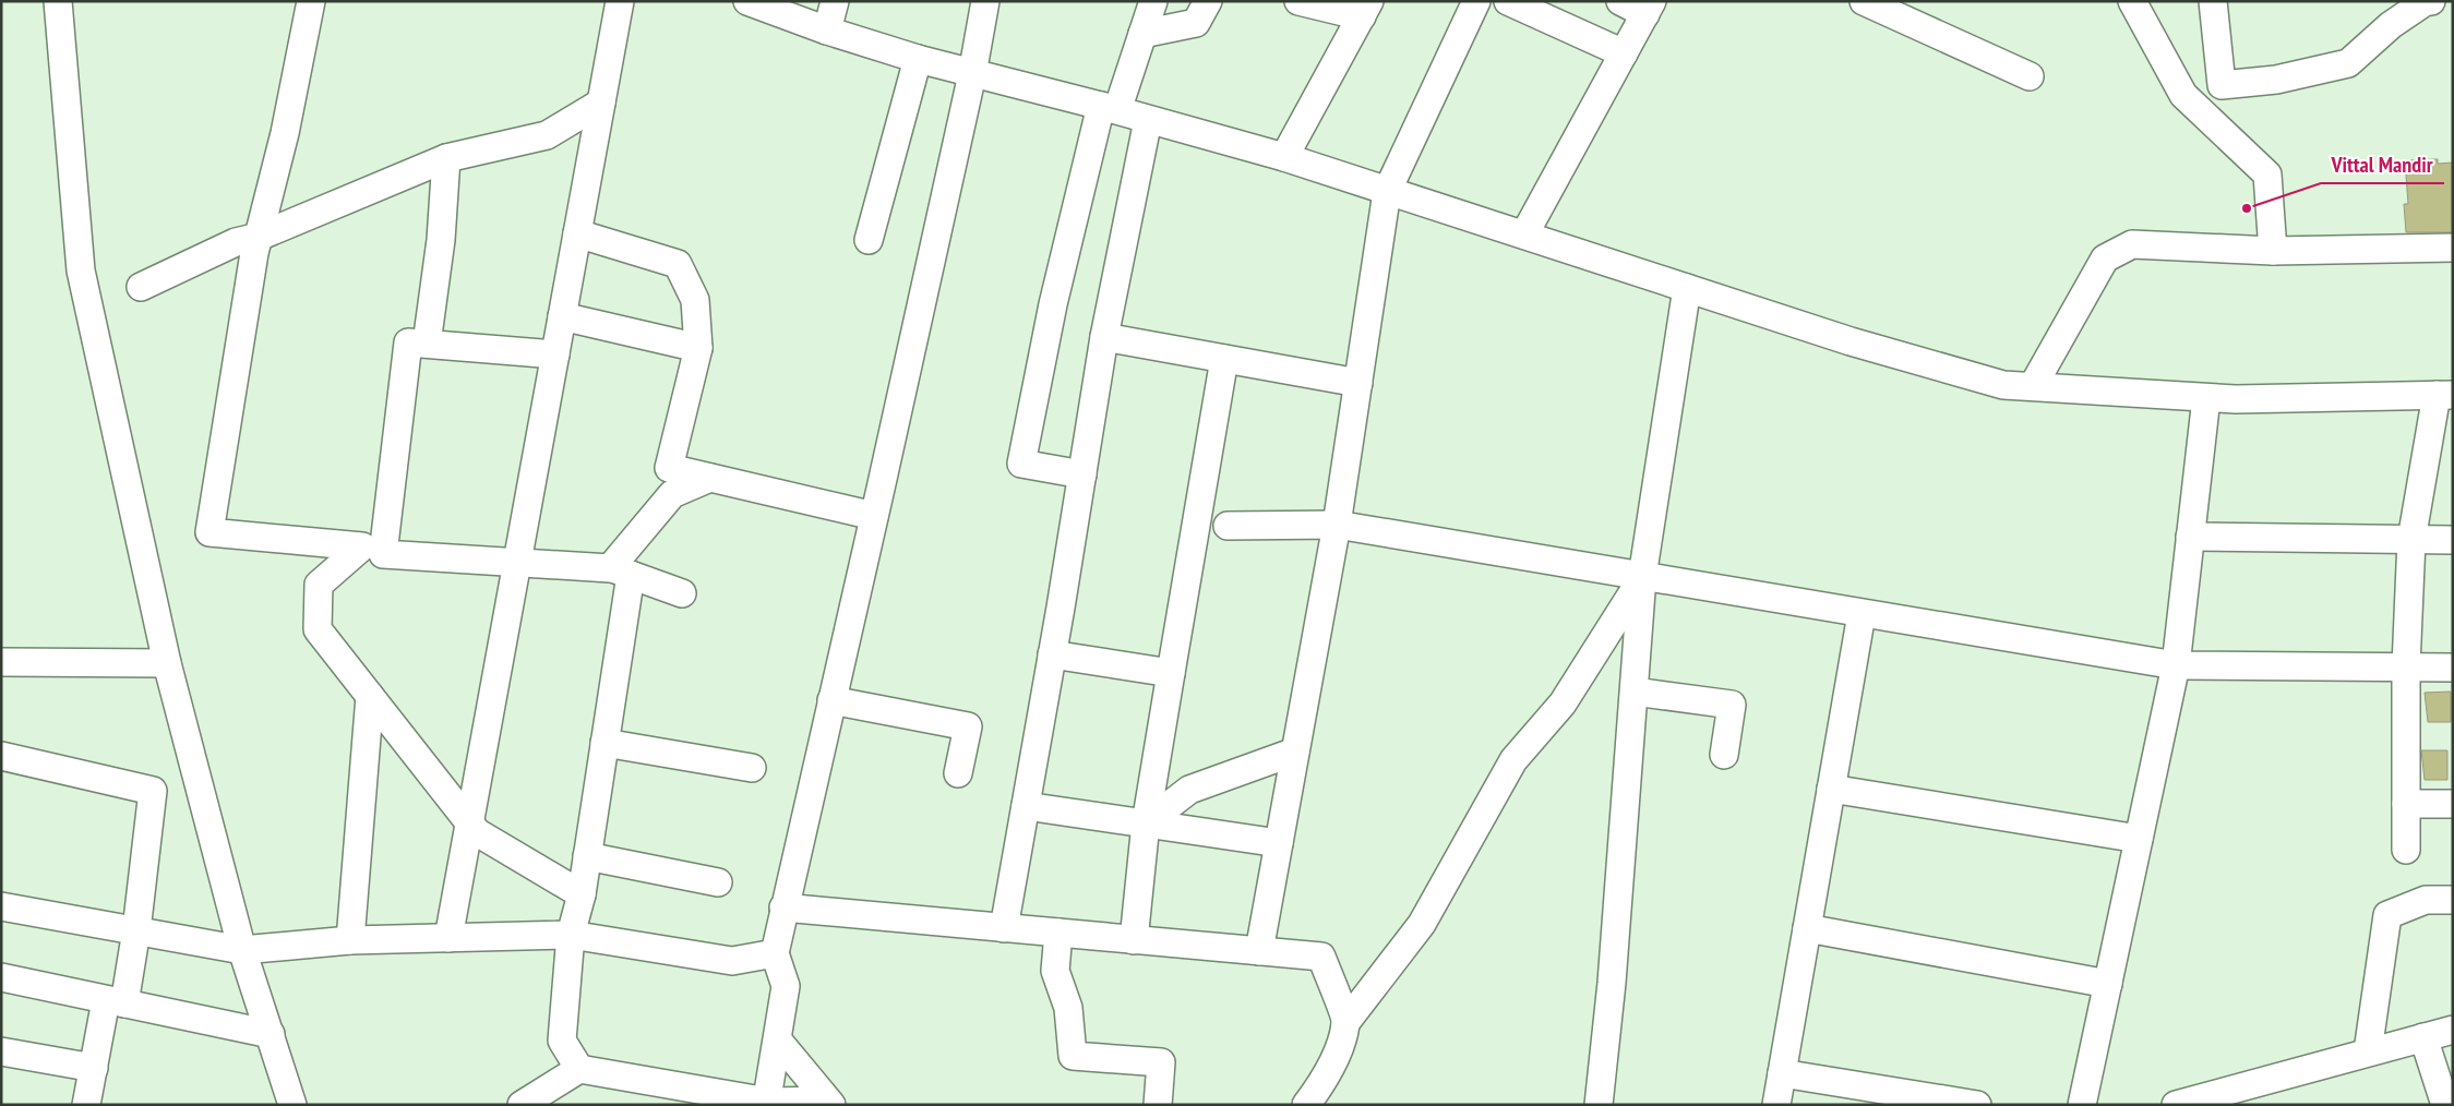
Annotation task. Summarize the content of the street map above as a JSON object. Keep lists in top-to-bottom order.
{
  "places": ["Vittal Mandir"]
}
